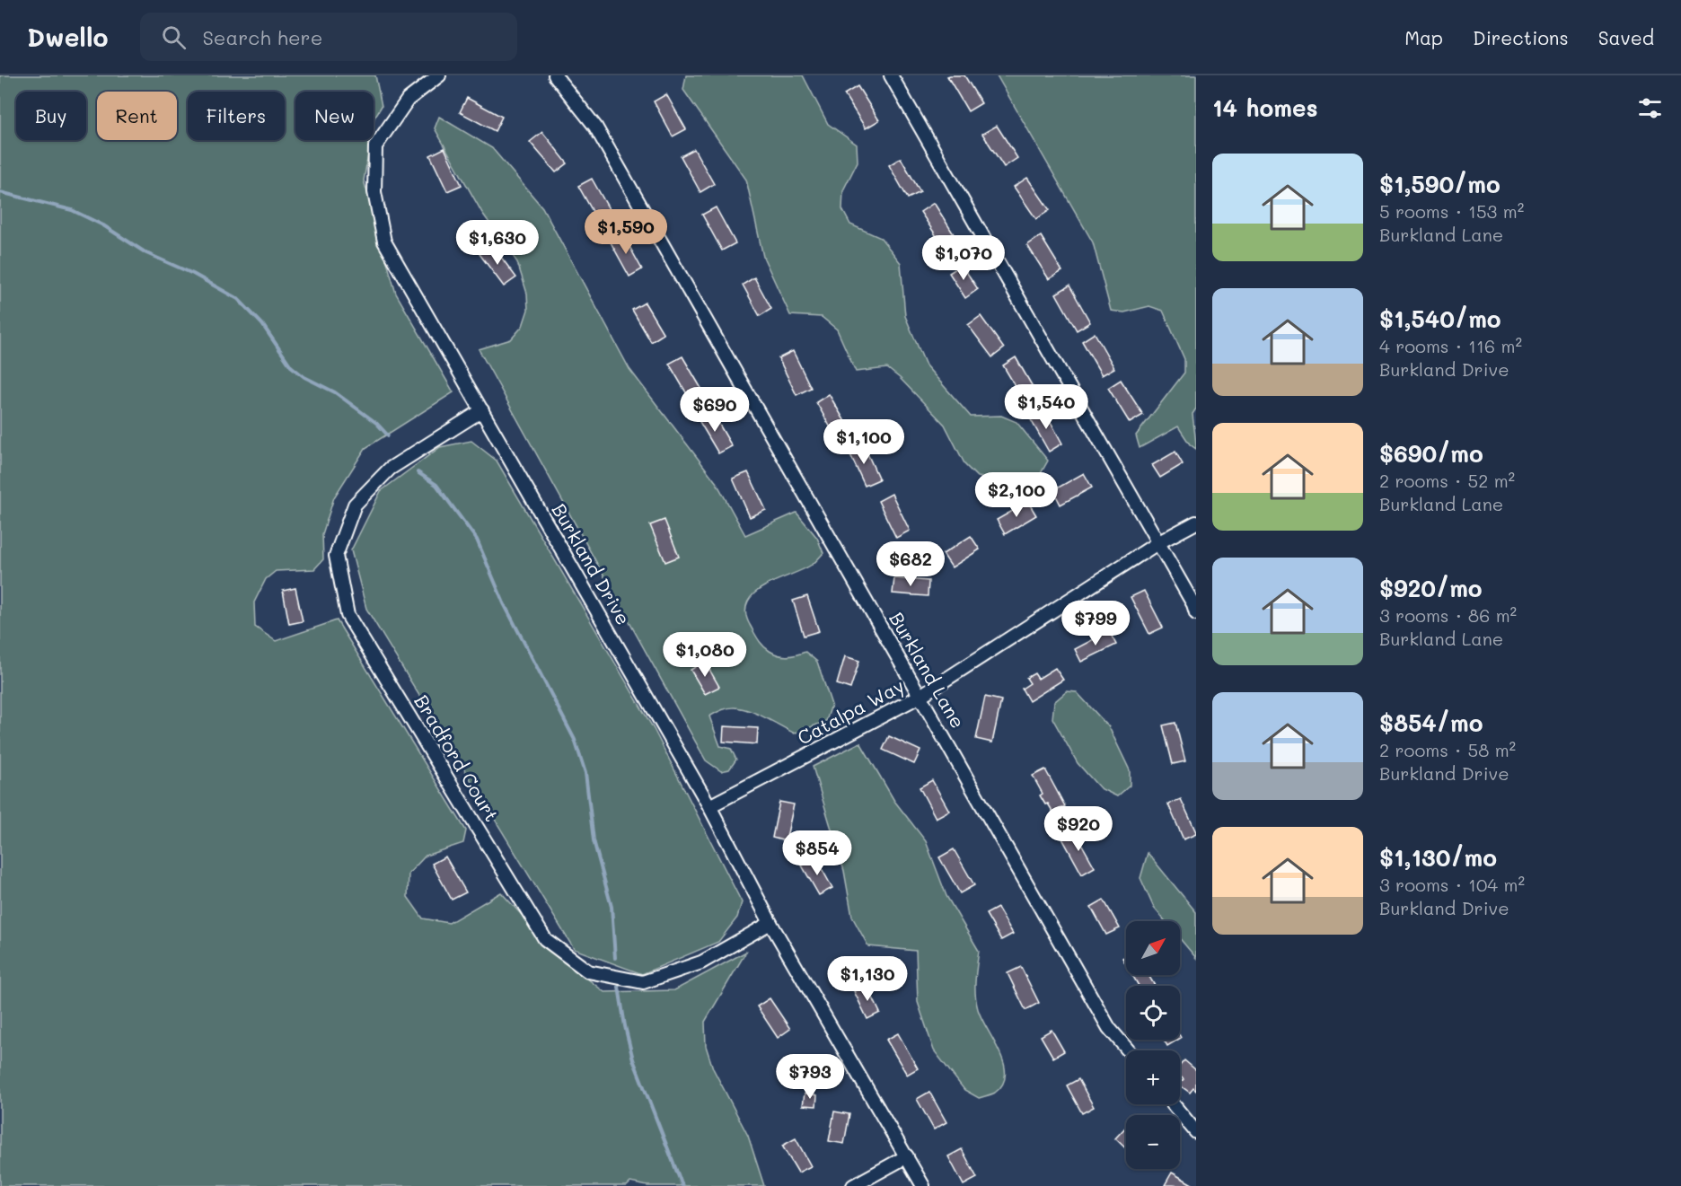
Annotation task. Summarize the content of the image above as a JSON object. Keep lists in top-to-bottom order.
{
  "streets": {
    "street": [
      "Burkland Drive",
      "Burkland Lane",
      "Catalpa Way",
      "Bradford Court"
    ]
  },
  "crossings": [
    ["Burkland Drive", "Catalpa Way"],
    ["Burkland Drive", "Bradford Court"],
    ["Burkland Lane", "Catalpa Way"]
  ],
  "north": "top right",
  "page": {
    "header": "Dwello",
    "search": "Search here",
    "nav": ["Map", "Directions", "Saved"],
    "heading": "14 homes",
    "chip": [
      "Buy",
      "Rent",
      "Filters",
      "New"
    ],
    "list": [
      {
        "name": "$1,590/mo",
        "note": "5 rooms · 153 m² · Burkland Lane"
      },
      {
        "name": "$1,540/mo",
        "note": "4 rooms · 116 m² · Burkland Drive"
      },
      {
        "name": "$690/mo",
        "note": "2 rooms · 52 m² · Burkland Lane"
      },
      {
        "name": "$920/mo",
        "note": "3 rooms · 86 m² · Burkland Lane"
      },
      {
        "name": "$854/mo",
        "note": "2 rooms · 58 m² · Burkland Drive"
      },
      {
        "name": "$1,130/mo",
        "note": "3 rooms · 104 m² · Burkland Drive"
      }
    ],
    "price": [
      "$1,590",
      "$1,630",
      "$1,070",
      "$1,540",
      "$690",
      "$1,100",
      "$2,100",
      "$682",
      "$799",
      "$1,080",
      "$920",
      "$854",
      "$1,130",
      "$793"
    ],
    "map_buttons": ["+", "−"]
  }
}
